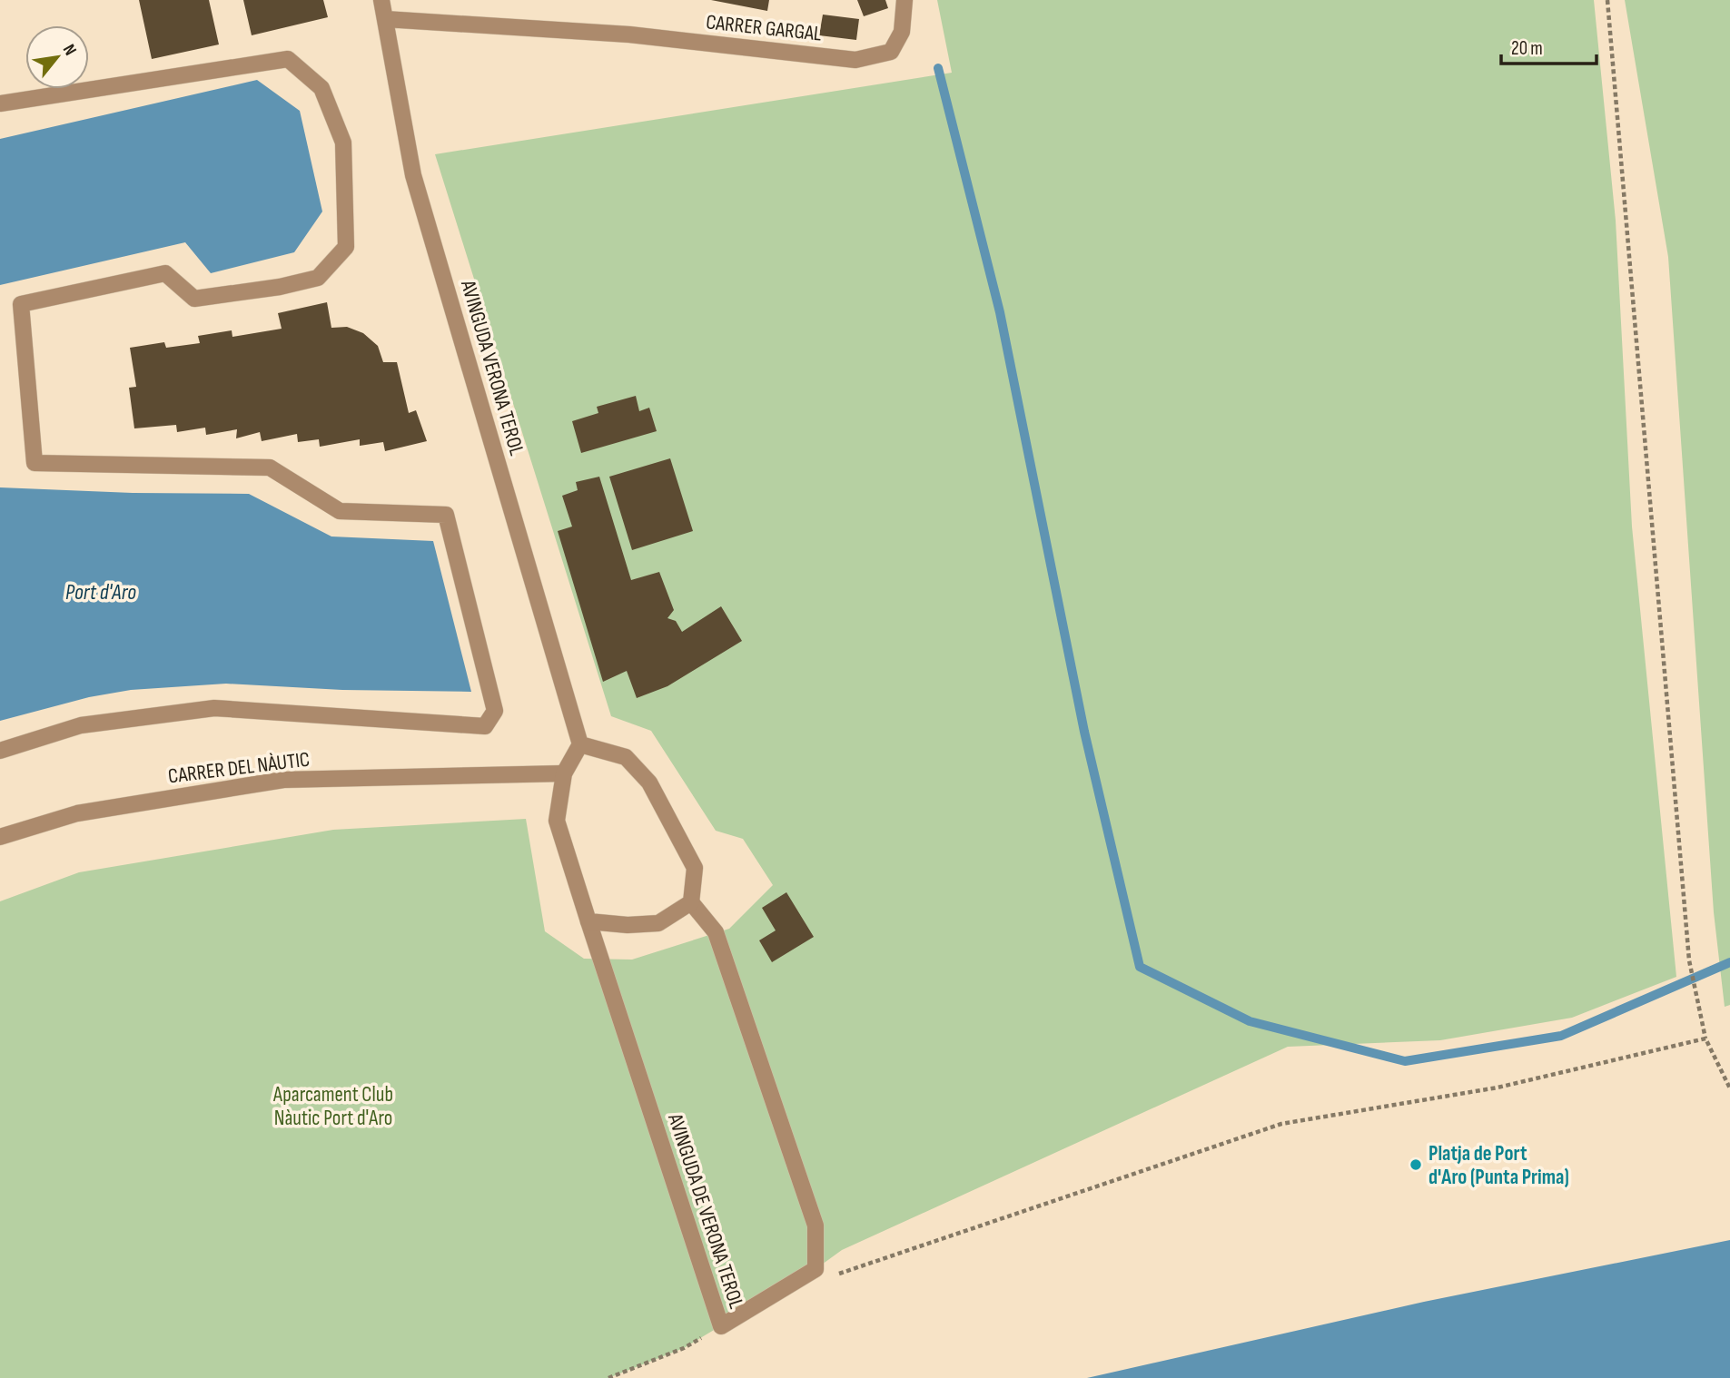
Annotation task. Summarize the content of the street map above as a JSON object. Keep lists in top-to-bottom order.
{
  "streets": {
    "street": [
      "CARRER GARGAL",
      "AVINGUDA VERONA TEROL",
      "CARRER DEL NÀUTIC",
      "AVINGUDA DE VERONA TEROL"
    ]
  },
  "crossings": [
    ["CARRER GARGAL", "AVINGUDA VERONA TEROL"],
    ["AVINGUDA VERONA TEROL", "AVINGUDA DE VERONA TEROL"],
    ["CARRER DEL NÀUTIC", "AVINGUDA DE VERONA TEROL"]
  ],
  "water": ["Port d'Aro"],
  "parks": ["Aparcament Club Nàutic Port d'Aro"],
  "places": ["Platja de Port d'Aro (Punta Prima)"],
  "scale_bar": "20 m",
  "north": "top right"
}
